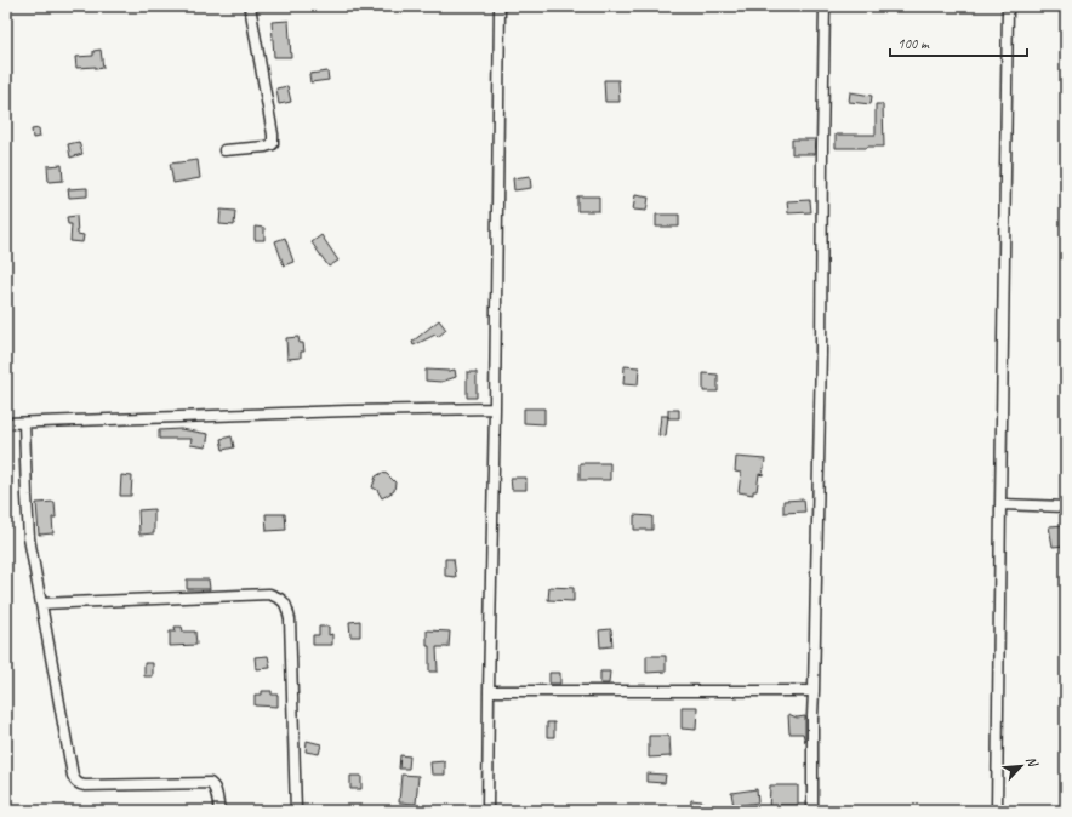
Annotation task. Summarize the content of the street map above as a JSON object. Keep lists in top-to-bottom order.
{
  "scale_bar": "100 m",
  "north": "top right"
}
